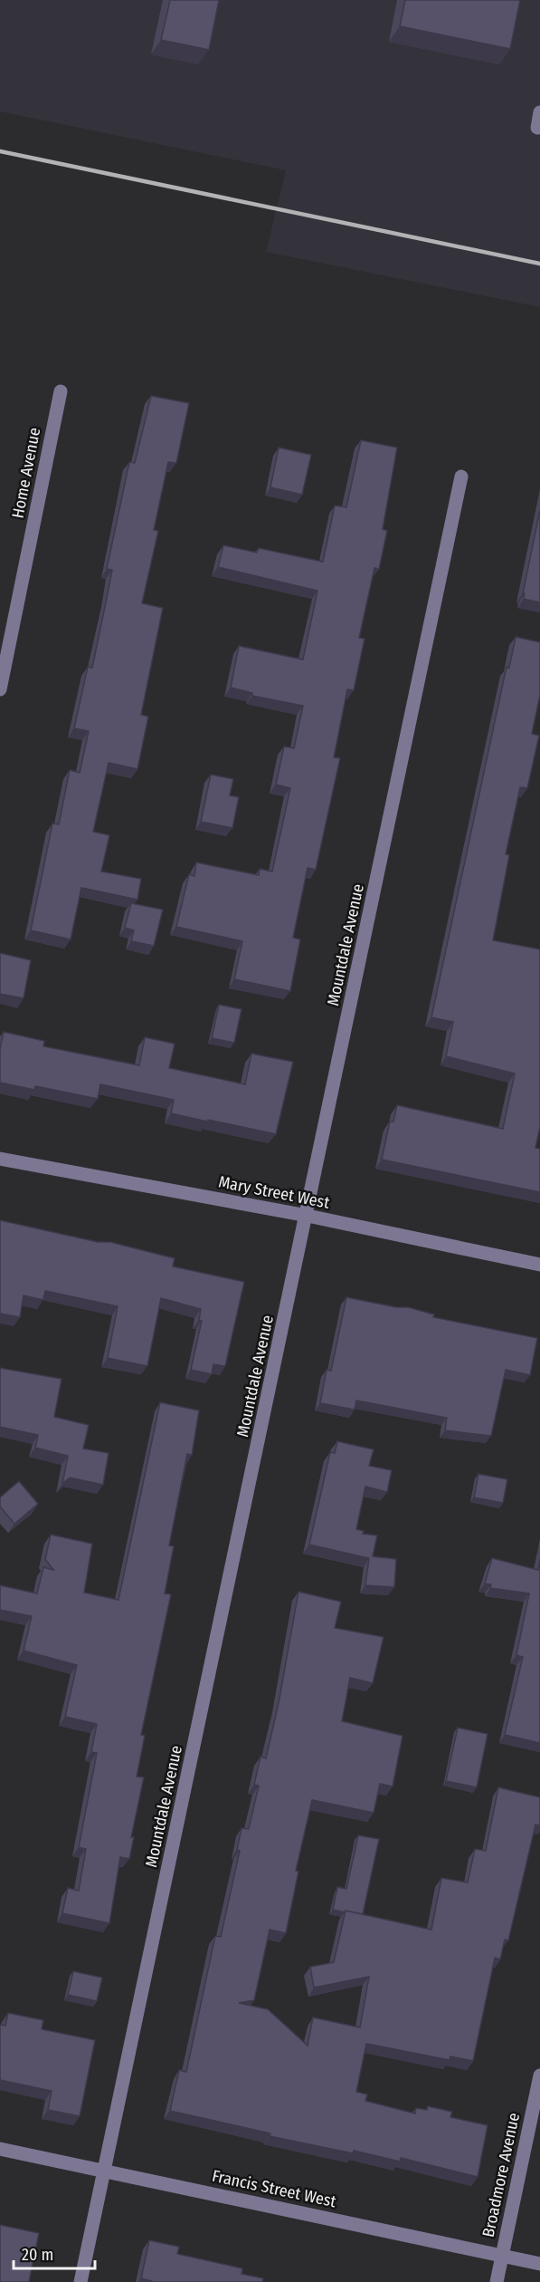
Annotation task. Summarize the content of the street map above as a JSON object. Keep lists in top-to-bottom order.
{
  "streets": {
    "street": [
      "Home Avenue",
      "Mountdale Avenue",
      "Mary Street West",
      "Broadmore Avenue",
      "Francis Street West"
    ]
  },
  "crossings": [
    ["Mountdale Avenue", "Mary Street West"],
    ["Mountdale Avenue", "Francis Street West"],
    ["Broadmore Avenue", "Francis Street West"]
  ],
  "scale_bar": "20 m"
}
